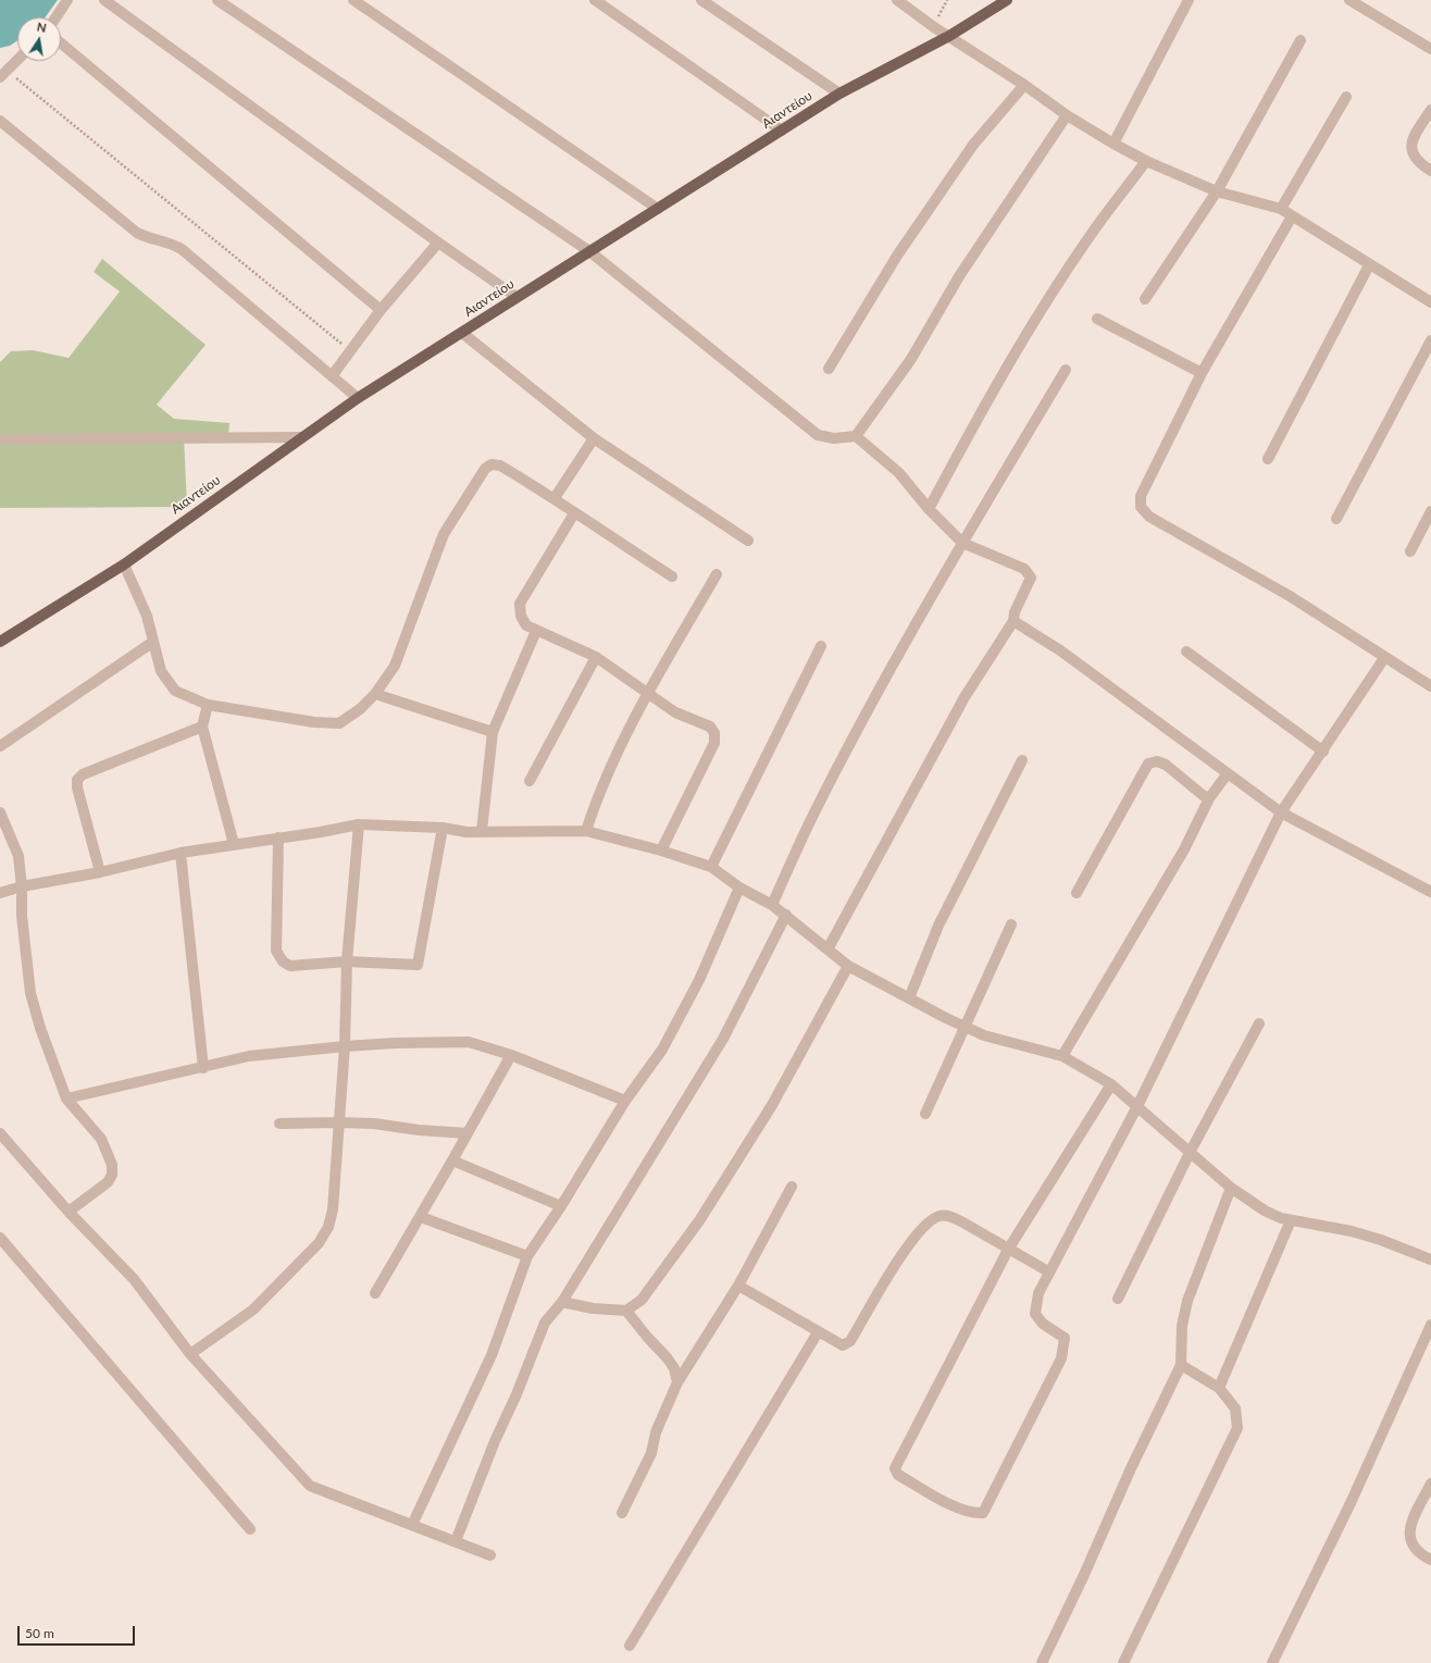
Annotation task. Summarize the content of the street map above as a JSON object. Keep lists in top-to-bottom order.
{
  "streets": {
    "main road": ["Αιαντείου"]
  },
  "scale_bar": "50 m",
  "north": "top"
}
